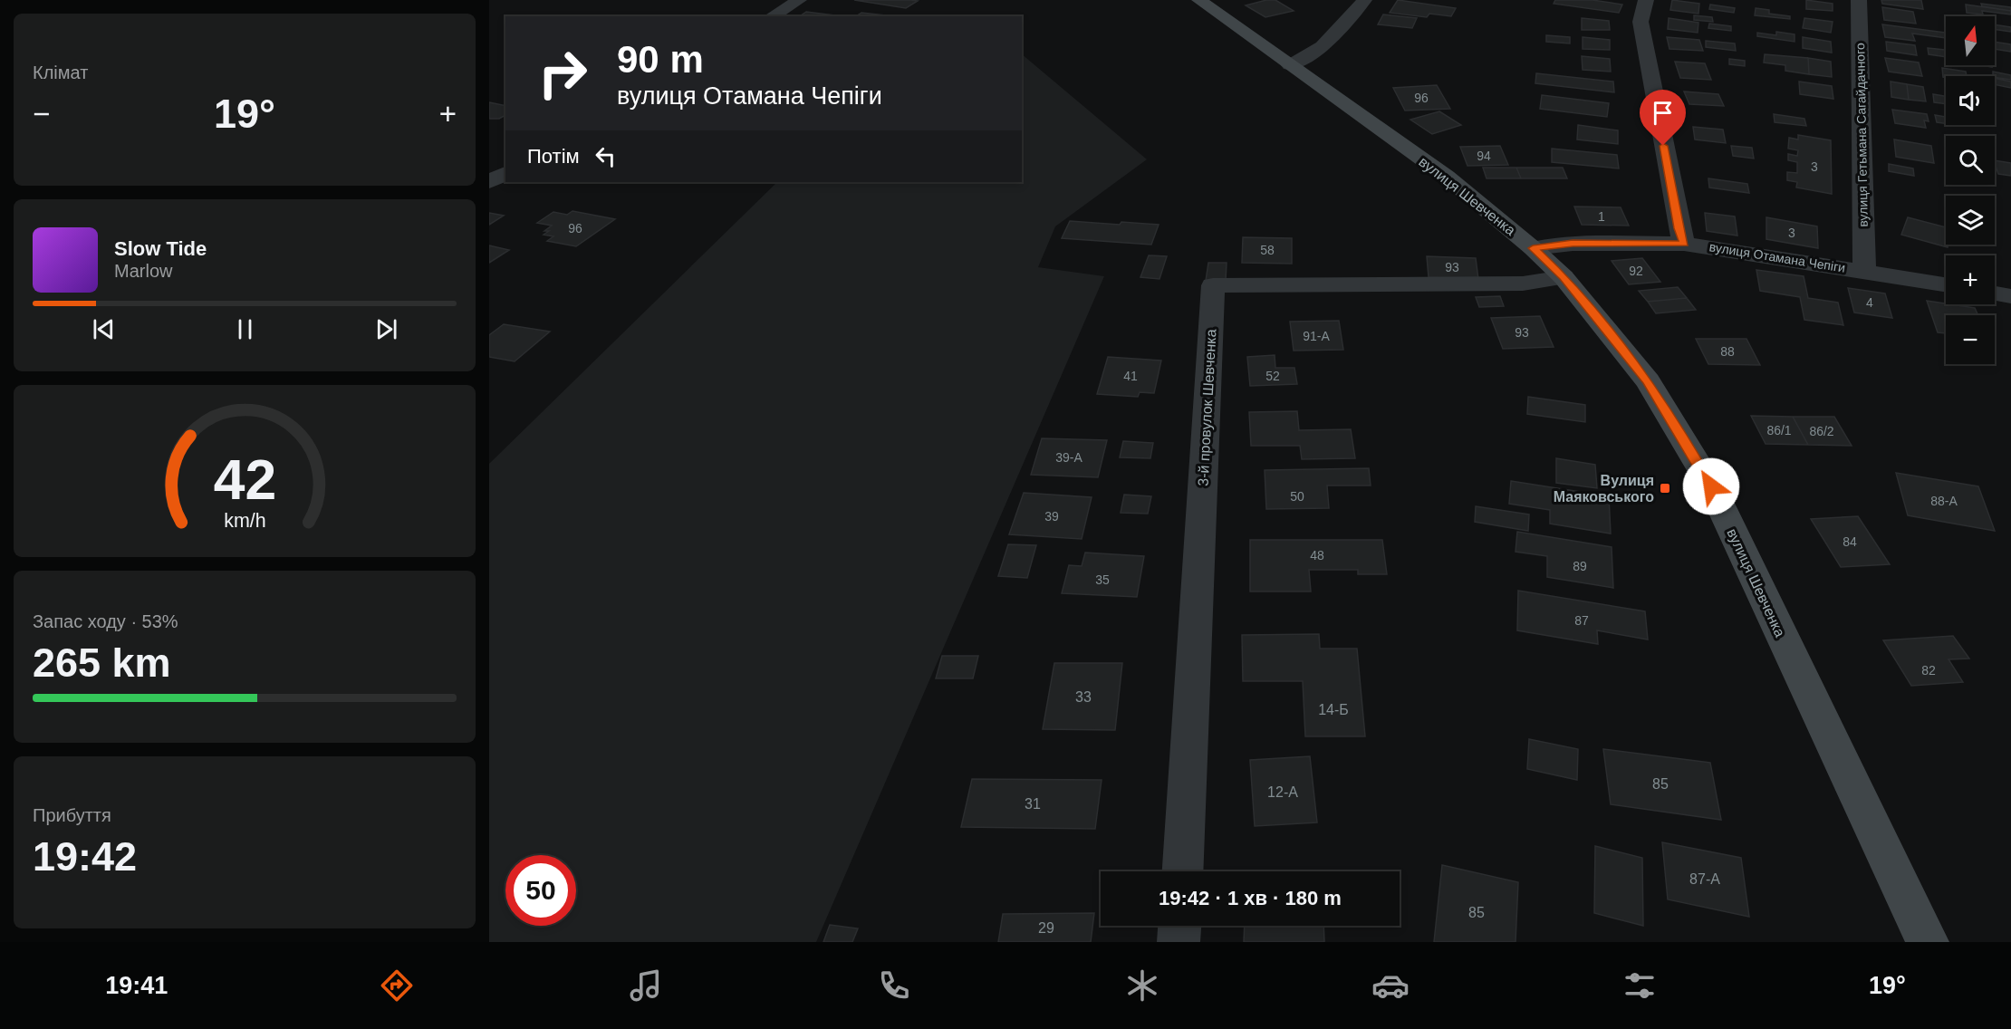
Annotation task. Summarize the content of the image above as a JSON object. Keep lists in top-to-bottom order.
{
  "streets": {
    "main road": ["вулиця Шевченка"],
    "street": ["вулиця Гетьмана Сагайдачного", "вулиця Отамана Чепіги", "3-й провулок Шевченка"]
  },
  "crossings": [
    ["вулиця Гетьмана Сагайдачного", "вулиця Отамана Чепіги"],
    ["вулиця Шевченка", "вулиця Отамана Чепіги"],
    ["вулиця Шевченка", "3-й провулок Шевченка"]
  ],
  "places": {
    "transit": ["Вулиця Маяковського"]
  },
  "house_numbers": [
    "96",
    "94",
    "3",
    "1",
    "96",
    "3",
    "58",
    "93",
    "92",
    "4",
    "93",
    "91-А",
    "88",
    "41",
    "52",
    "86/1",
    "86/2",
    "39-А",
    "50",
    "88-А",
    "39",
    "84",
    "48",
    "89",
    "35",
    "87",
    "82",
    "33",
    "14-Б",
    "85",
    "12-А",
    "31",
    "87-А",
    "85",
    "29"
  ],
  "north": "top",
  "page": {
    "tile": [
      "Клімат",
      ["Запас ходу · 53%", "265 km"],
      ["Прибуття", "19:42"]
    ],
    "map_buttons": ["+", "−"],
    "turn": ["90 m", "вулиця Отамана Чепіги"],
    "heat": ["−", "19°", "+"],
    "then": "Потім",
    "song": ["Slow Tide", "Marlow"],
    "limit": "50",
    "trip": "19:42 · 1 хв · 180 m",
    "tabs": ["19:41", "19°"],
    "gauge": ["42", "km/h"]
  }
}
